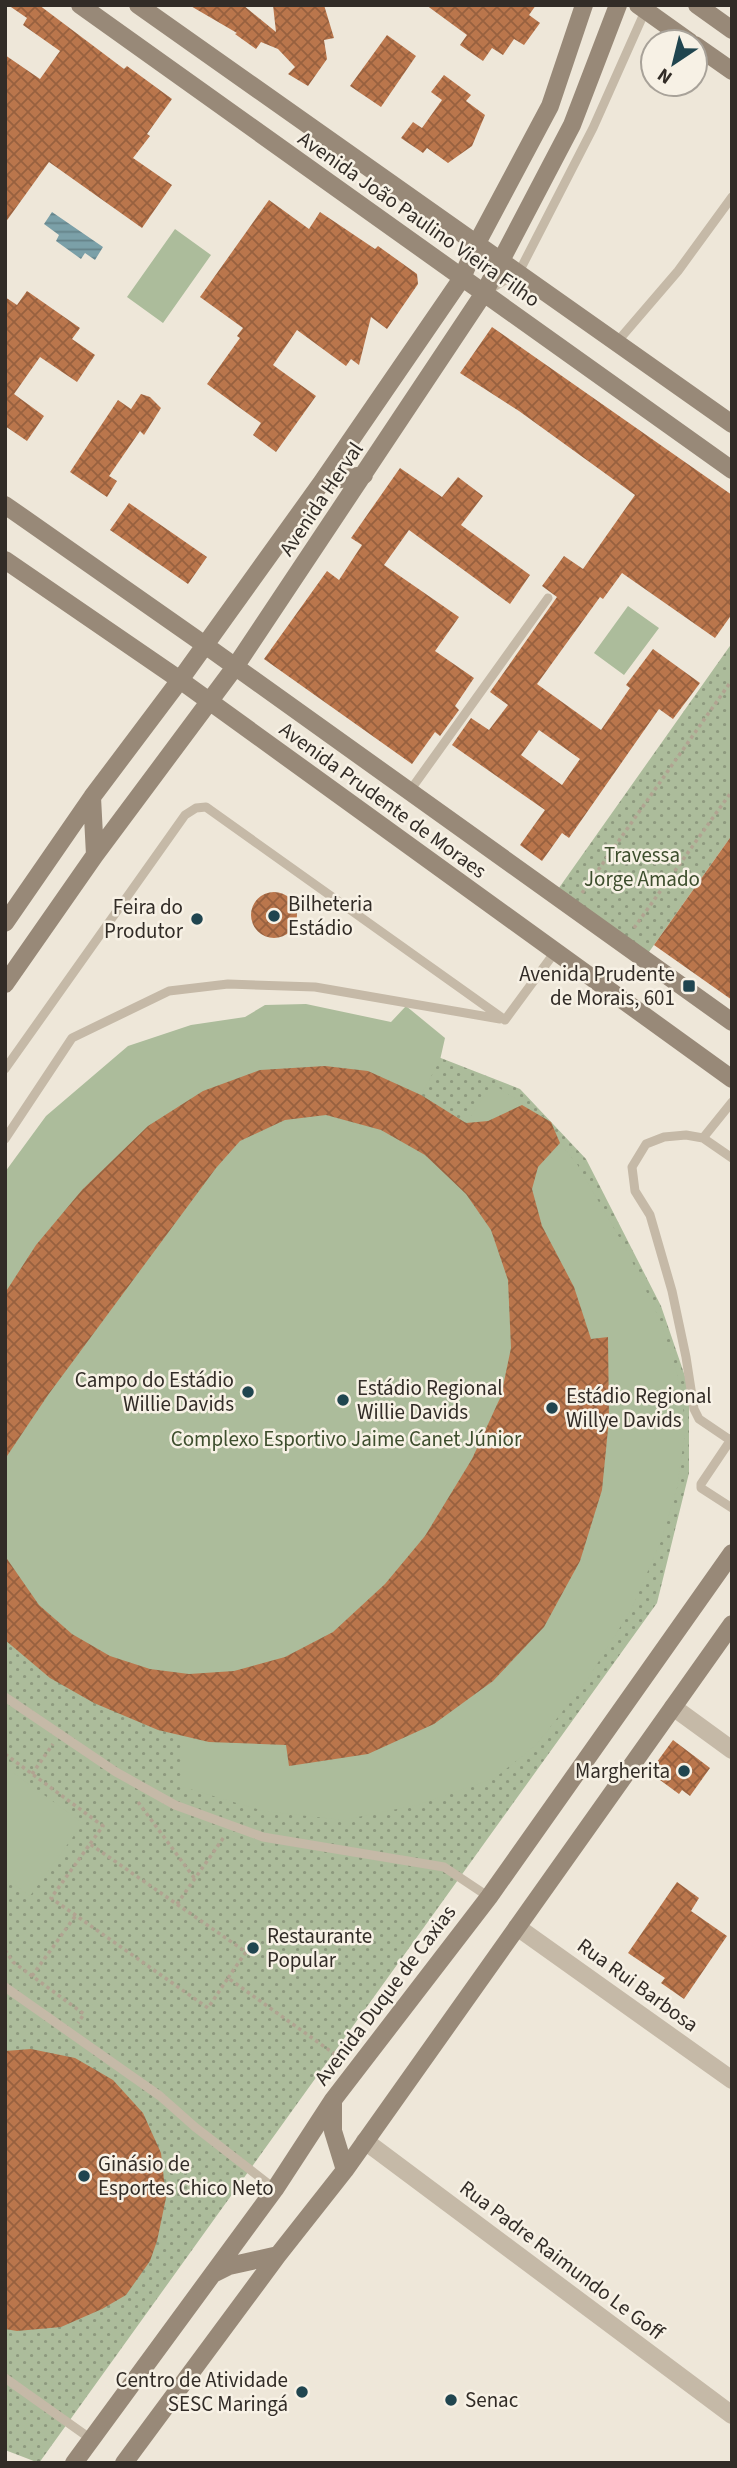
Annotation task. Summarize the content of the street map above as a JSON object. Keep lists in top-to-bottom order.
{
  "streets": {
    "main road": [
      "Avenida João Paulino Vieira Filho",
      "Avenida Herval",
      "Avenida Prudente de Moraes",
      "Avenida Duque de Caxias"
    ],
    "street": ["Rua Rui Barbosa", "Rua Padre Raimundo Le Goff"]
  },
  "crossings": [
    ["Avenida João Paulino Vieira Filho", "Avenida Herval"],
    ["Avenida Herval", "Avenida Prudente de Moraes"]
  ],
  "parks": ["Travessa Jorge Amado", "Complexo Esportivo Jaime Canet Júnior"],
  "places": {
    "other": [
      "Bilheteria Estádio",
      "Feira do Produtor",
      "Campo do Estádio Willie Davids",
      "Estádio Regional Willie Davids",
      "Estádio Regional Willye Davids",
      "Margherita",
      "Restaurante Popular",
      "Ginásio de Esportes Chico Neto",
      "Centro de Atividade SESC Maringá",
      "Senac"
    ],
    "transit": ["Avenida Prudente de Morais, 601"]
  },
  "north": "bottom left"
}
